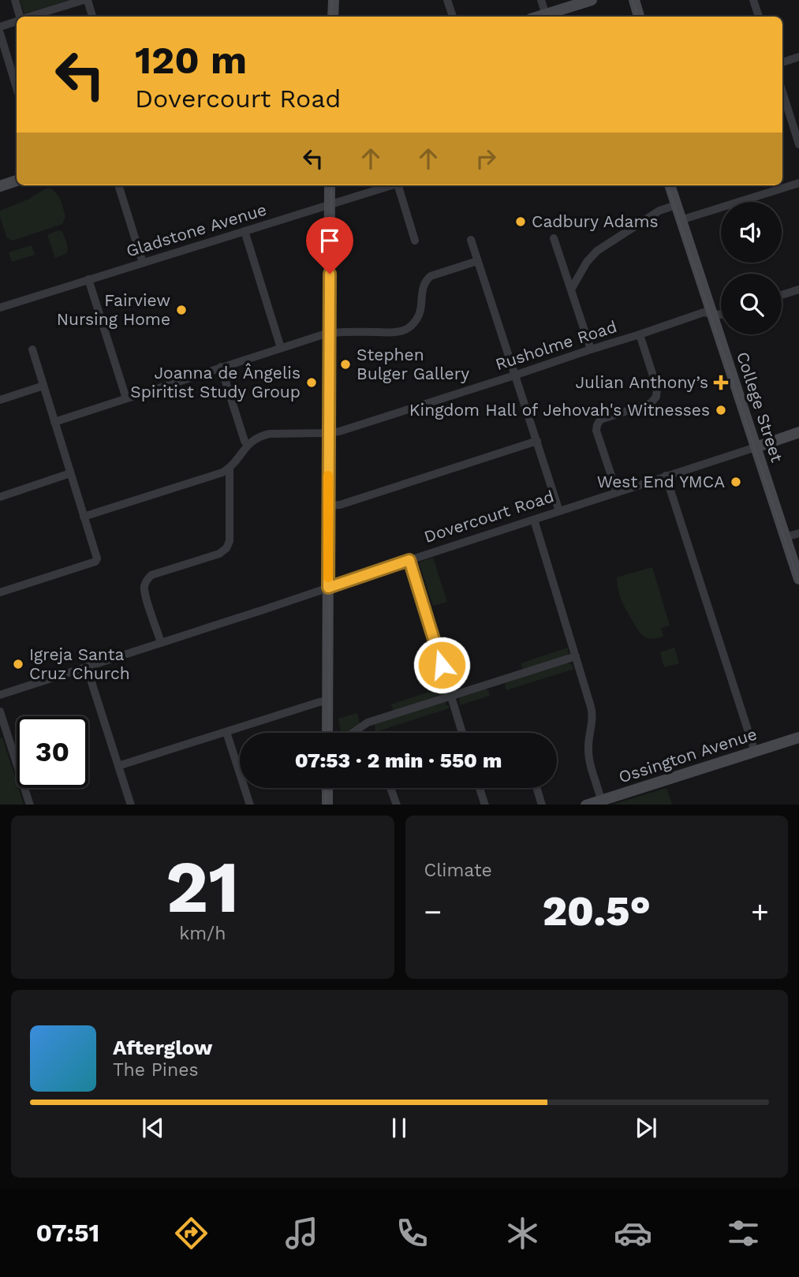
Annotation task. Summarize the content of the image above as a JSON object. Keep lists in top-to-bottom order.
{
  "streets": {
    "main road": ["College Street", "Dovercourt Road", "Ossington Avenue"],
    "street": ["Gladstone Avenue", "Rusholme Road"]
  },
  "crossings": [
    ["Rusholme Road", "College Street"],
    ["College Street", "Dovercourt Road"]
  ],
  "places": {
    "other": [
      "Cadbury Adams",
      "Fairview Nursing Home",
      "Stephen Bulger Gallery",
      "Joanna de Ângelis Spiritist Study Group",
      "Kingdom Hall of Jehovah's Witnesses",
      "West End YMCA",
      "Igreja Santa Cruz Church"
    ],
    "health": ["Julian Anthony’s"]
  },
  "page": {
    "turn": ["120 m", "Dovercourt Road"],
    "limit": "30",
    "trip": "07:53 · 2 min · 550 m",
    "tile": [
      ["21", "km/h"],
      "Climate"
    ],
    "heat": ["−", "20.5°", "+"],
    "song": ["Afterglow", "The Pines"],
    "tabs": "07:51"
  }
}
